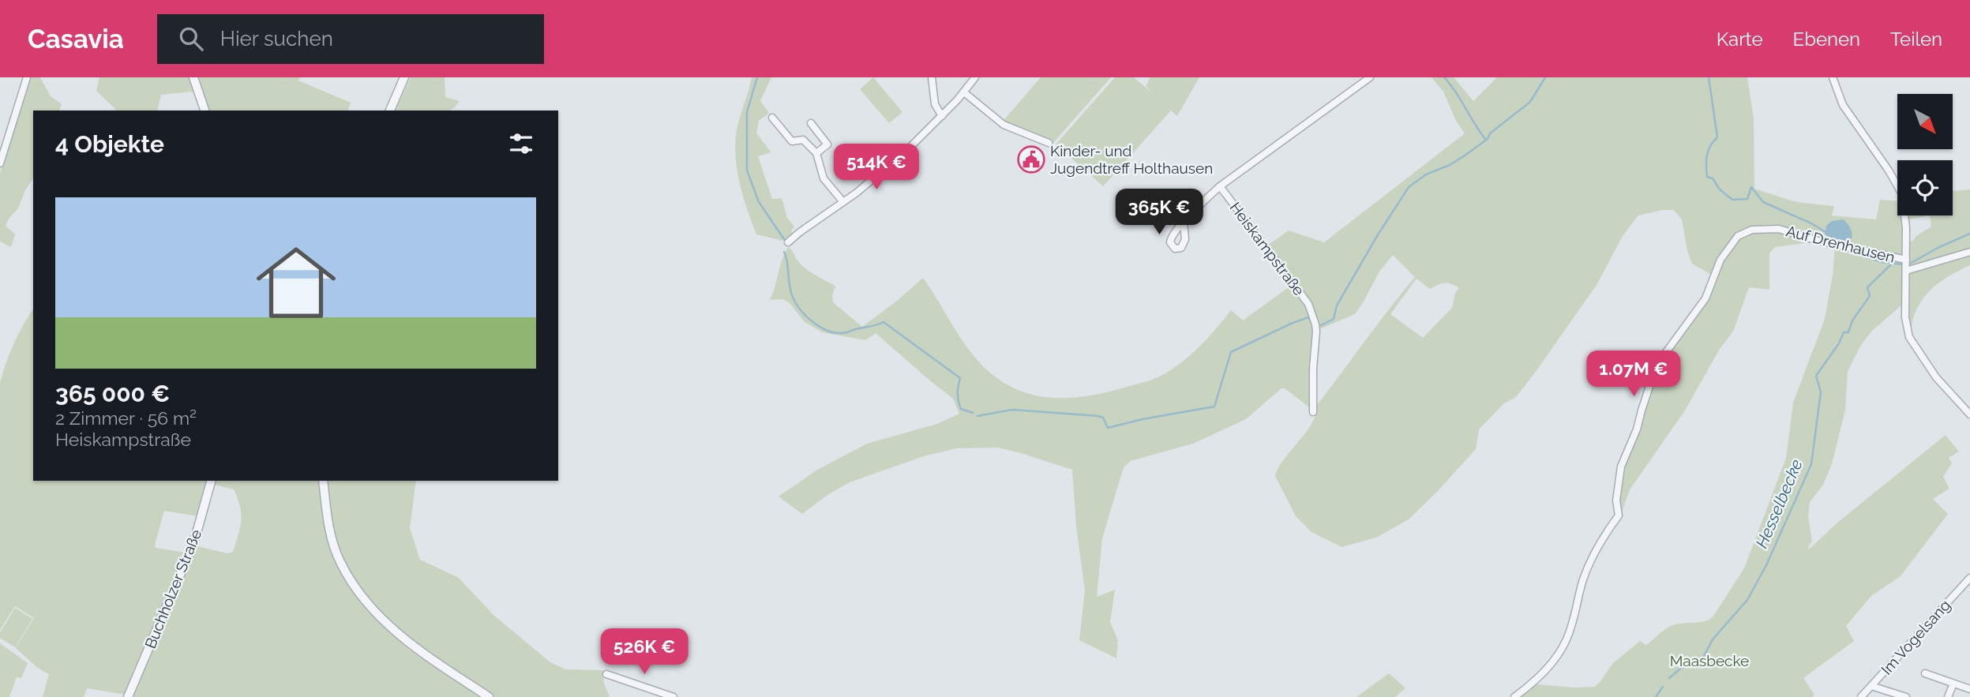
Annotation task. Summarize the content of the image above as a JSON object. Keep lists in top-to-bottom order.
{
  "streets": {
    "street": [
      "Auf Drenhausen",
      "Heiskampstraße",
      "Buchholzer Straße",
      "Im Vogelsang"
    ]
  },
  "water": ["Hesselbecke"],
  "parks": ["Maasbecke"],
  "places": {
    "public building": ["Kinder- und Jugendtreff Holthausen"]
  },
  "north": "bottom right",
  "page": {
    "header": "Casavia",
    "search": "Hier suchen",
    "nav": ["Karte", "Ebenen", "Teilen"],
    "heading": "4 Objekte",
    "price": [
      "514K €",
      "365K €",
      "1.07M €",
      "526K €"
    ],
    "list": [
      {
        "name": "365 000 €",
        "note": "2 Zimmer · 56 m² · Heiskampstraße"
      }
    ]
  }
}
